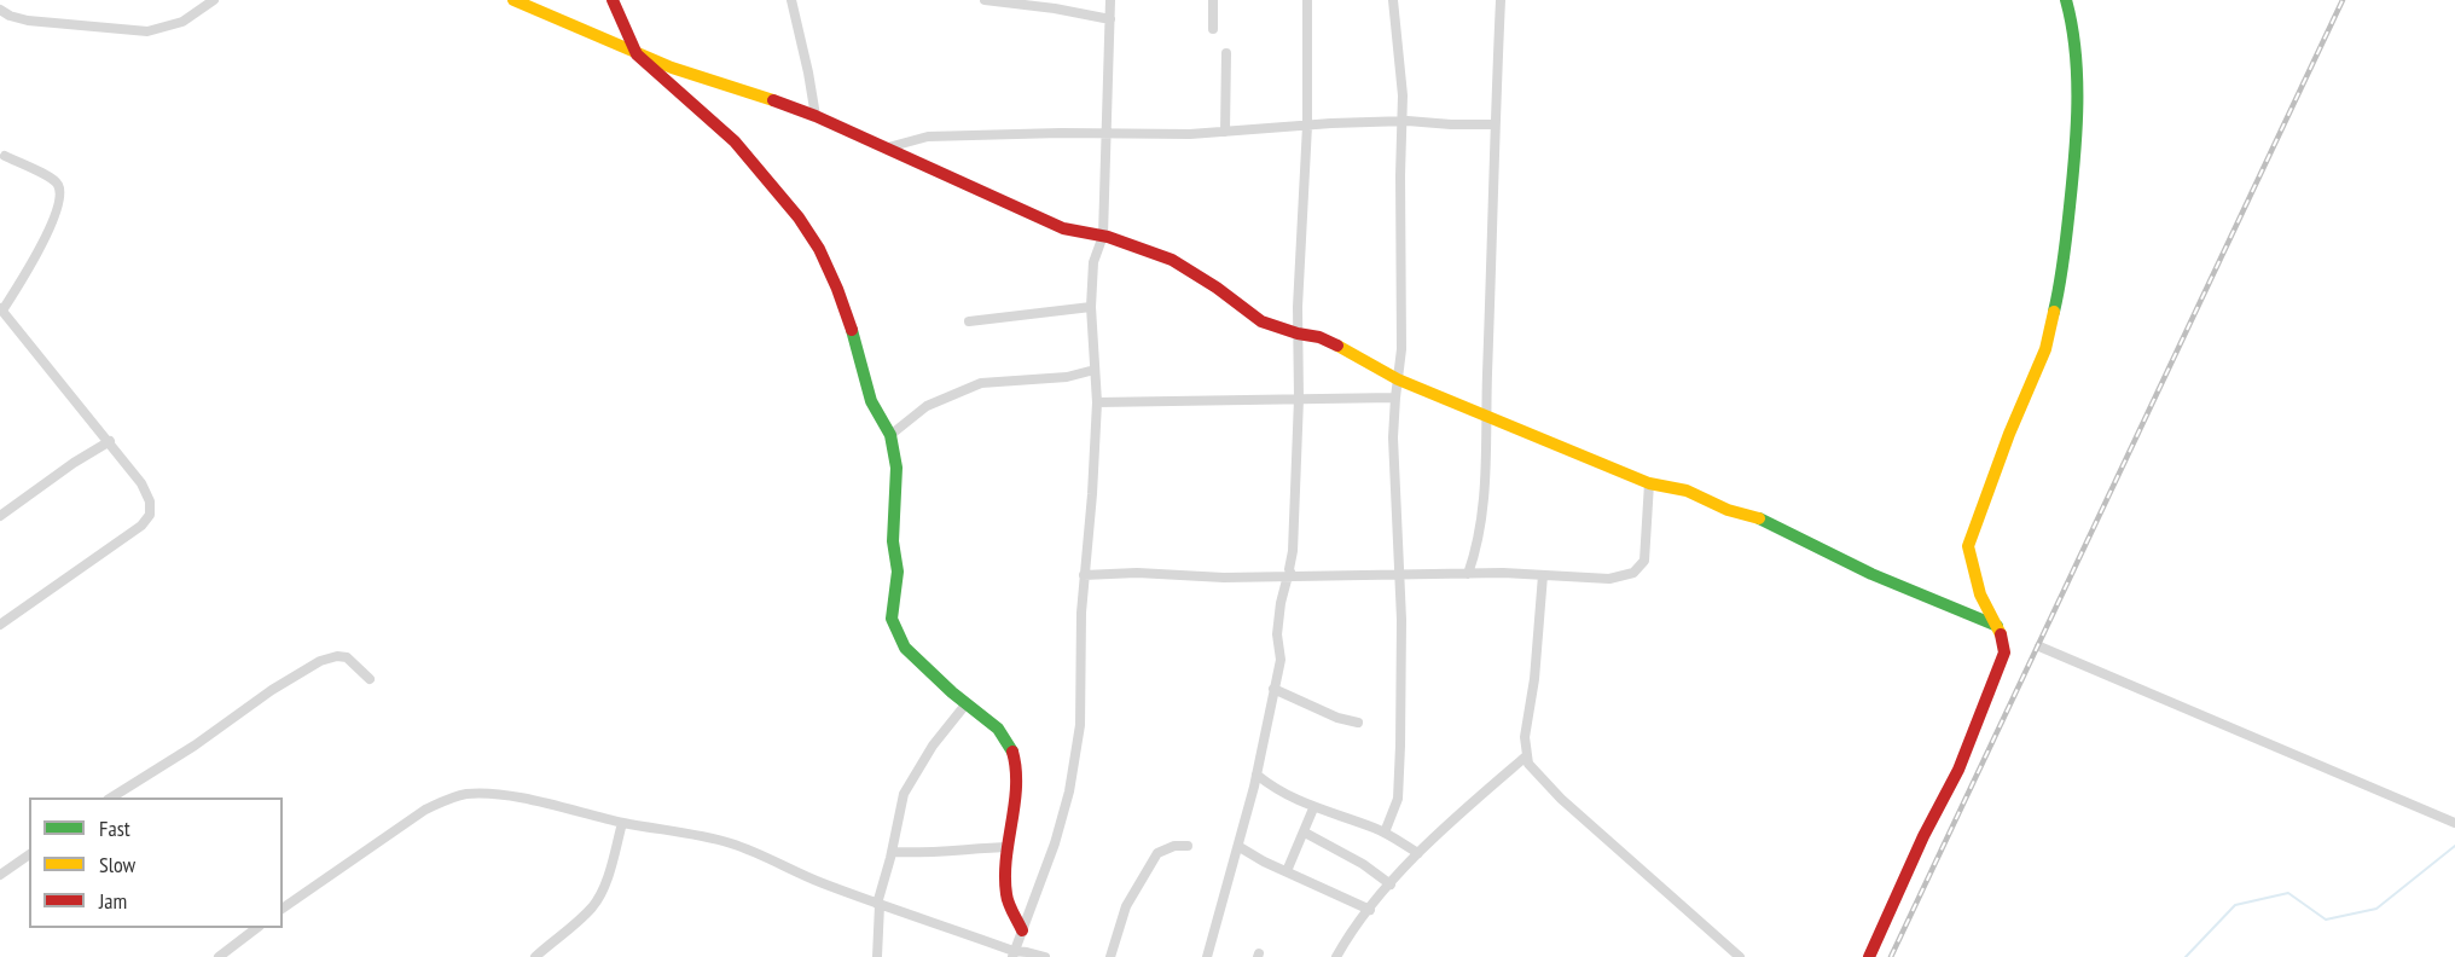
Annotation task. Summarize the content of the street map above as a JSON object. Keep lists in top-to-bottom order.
{
  "legend": ["Fast", "Slow", "Jam"]
}
